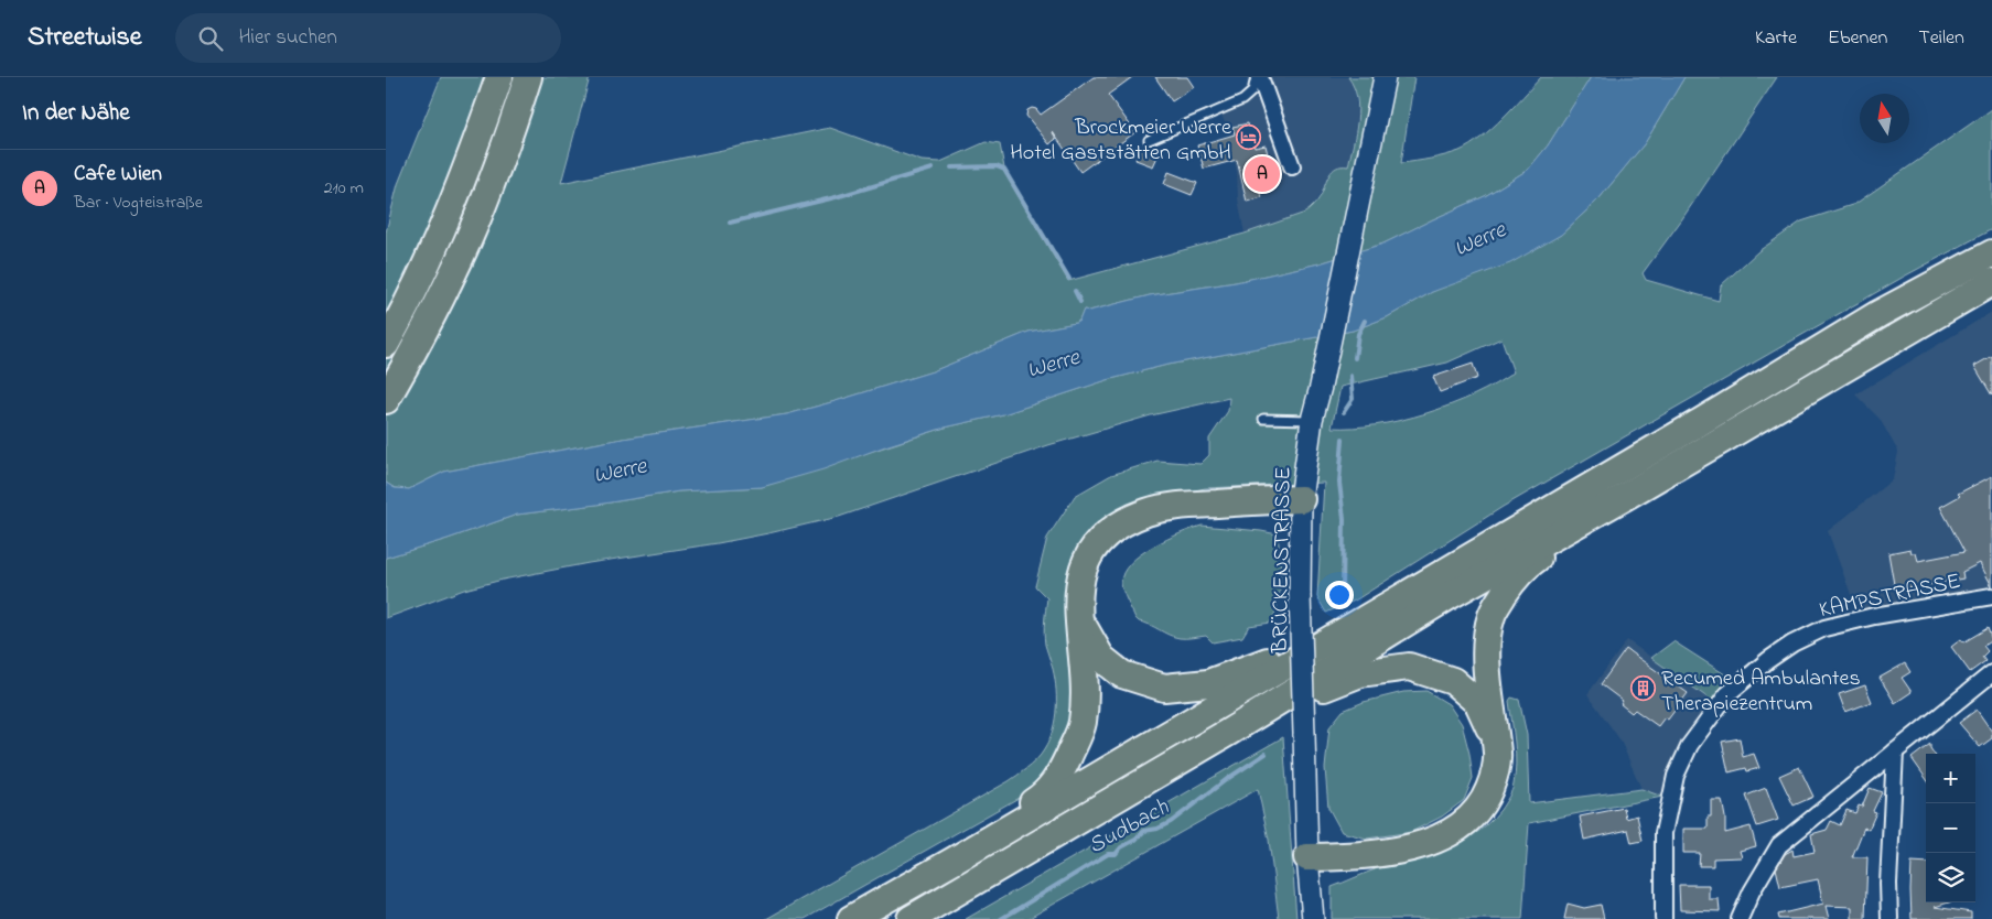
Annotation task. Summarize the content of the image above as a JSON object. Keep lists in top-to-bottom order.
{
  "streets": {
    "main road": ["BRÜCKENSTRASSE"],
    "street": ["KAMPSTRASSE"]
  },
  "water": ["Werre", "Sudbach"],
  "places": {
    "hotel": ["Brockmeier Werre Hotel Gaststätten GmbH"],
    "building": ["Recumed Ambulantes Therapiezentrum"]
  },
  "north": "top",
  "page": {
    "header": "Streetwise",
    "search": "Hier suchen",
    "nav": ["Karte", "Ebenen", "Teilen"],
    "heading": "In der Nähe",
    "list": [
      {
        "mark": "A",
        "name": "Cafe Wien",
        "note": "Bar · Vogteistraße",
        "value": "210 m"
      }
    ],
    "pins": "A",
    "map_buttons": ["+", "−"]
  }
}
